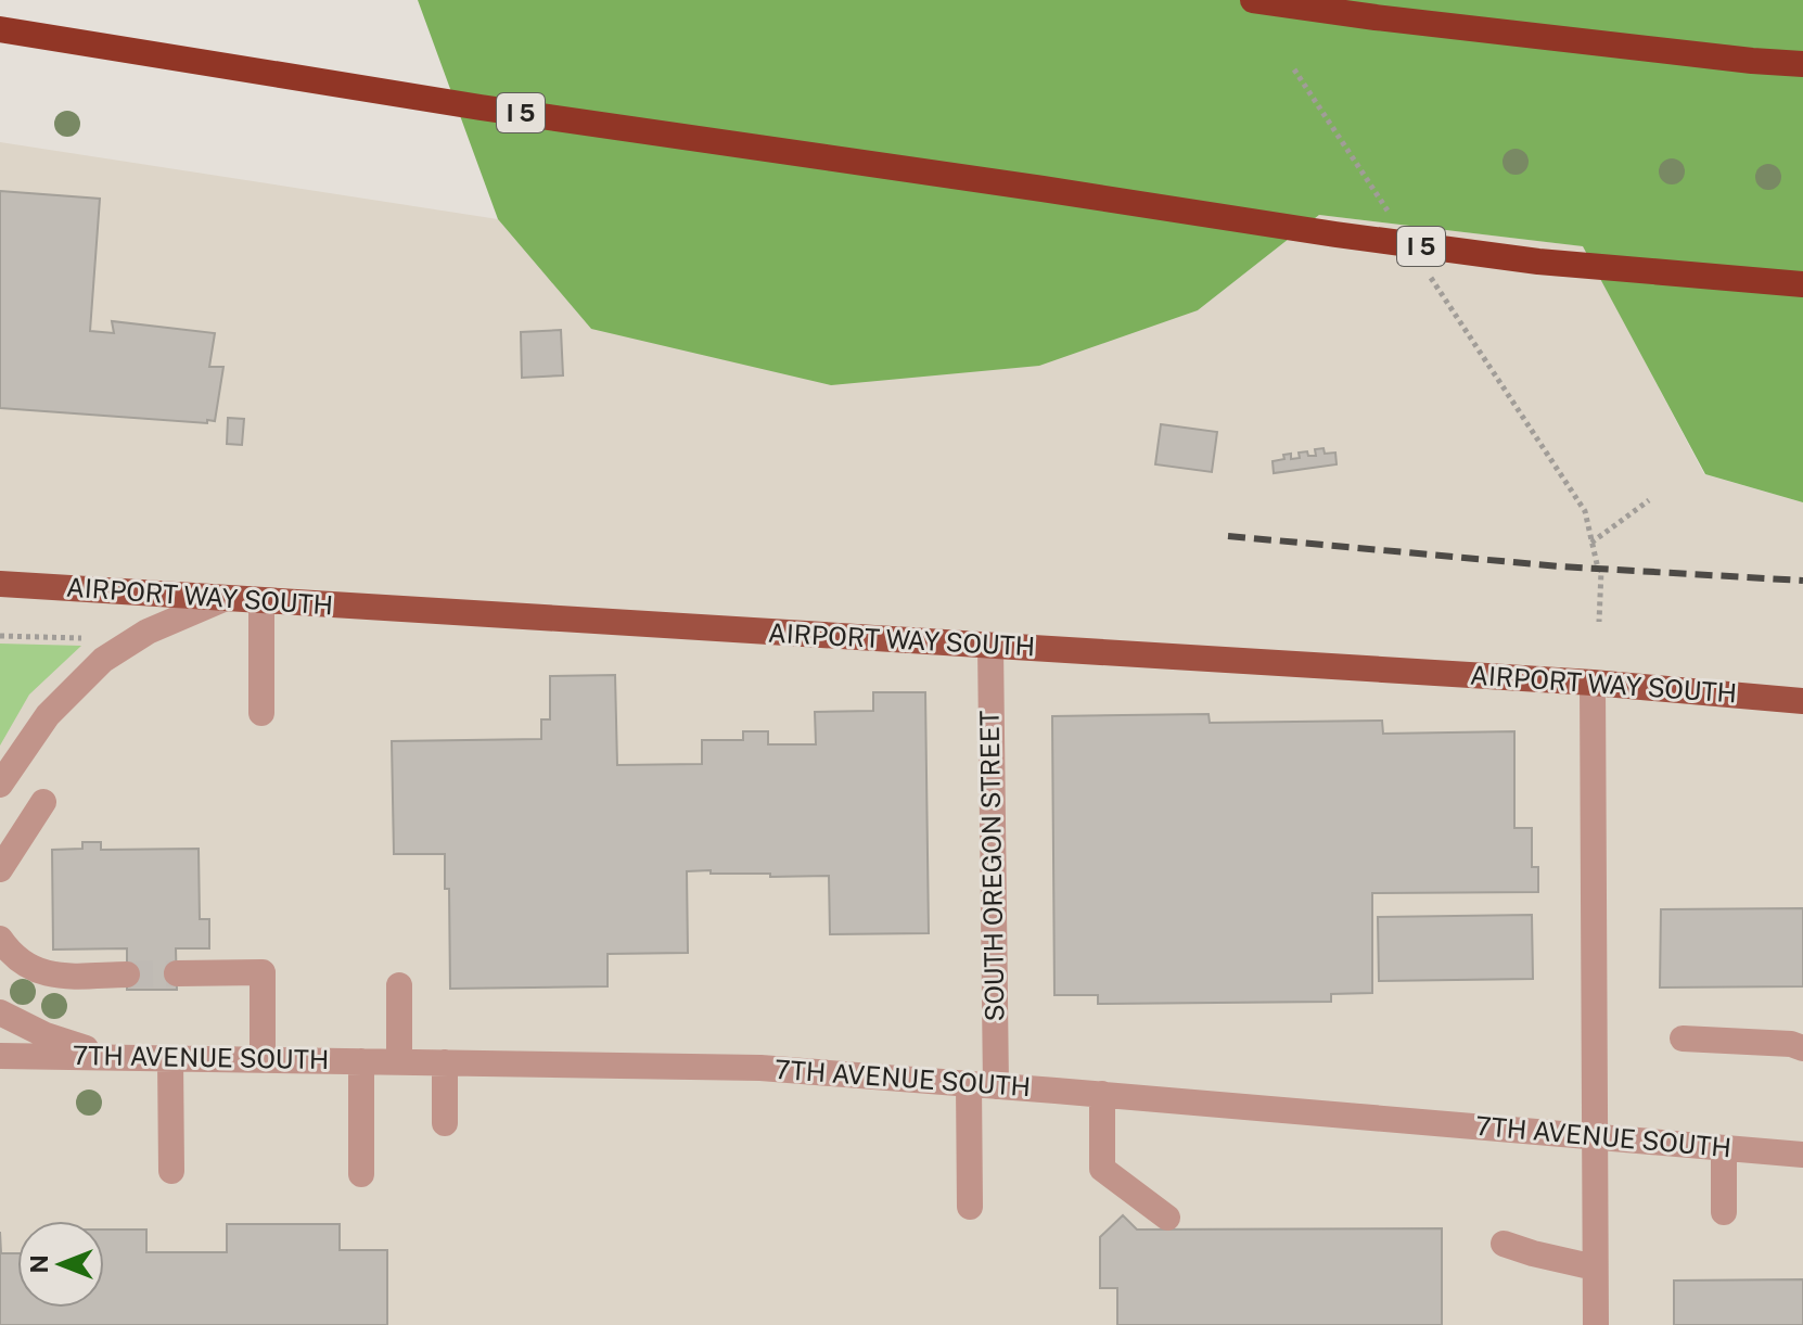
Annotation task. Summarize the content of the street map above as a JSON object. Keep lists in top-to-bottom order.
{
  "streets": {
    "highway": ["I 5"],
    "main road": ["AIRPORT WAY SOUTH"],
    "street": ["SOUTH OREGON STREET", "7TH AVENUE SOUTH"]
  },
  "crossings": [
    ["AIRPORT WAY SOUTH", "SOUTH OREGON STREET"],
    ["SOUTH OREGON STREET", "7TH AVENUE SOUTH"]
  ],
  "north": "left"
}
